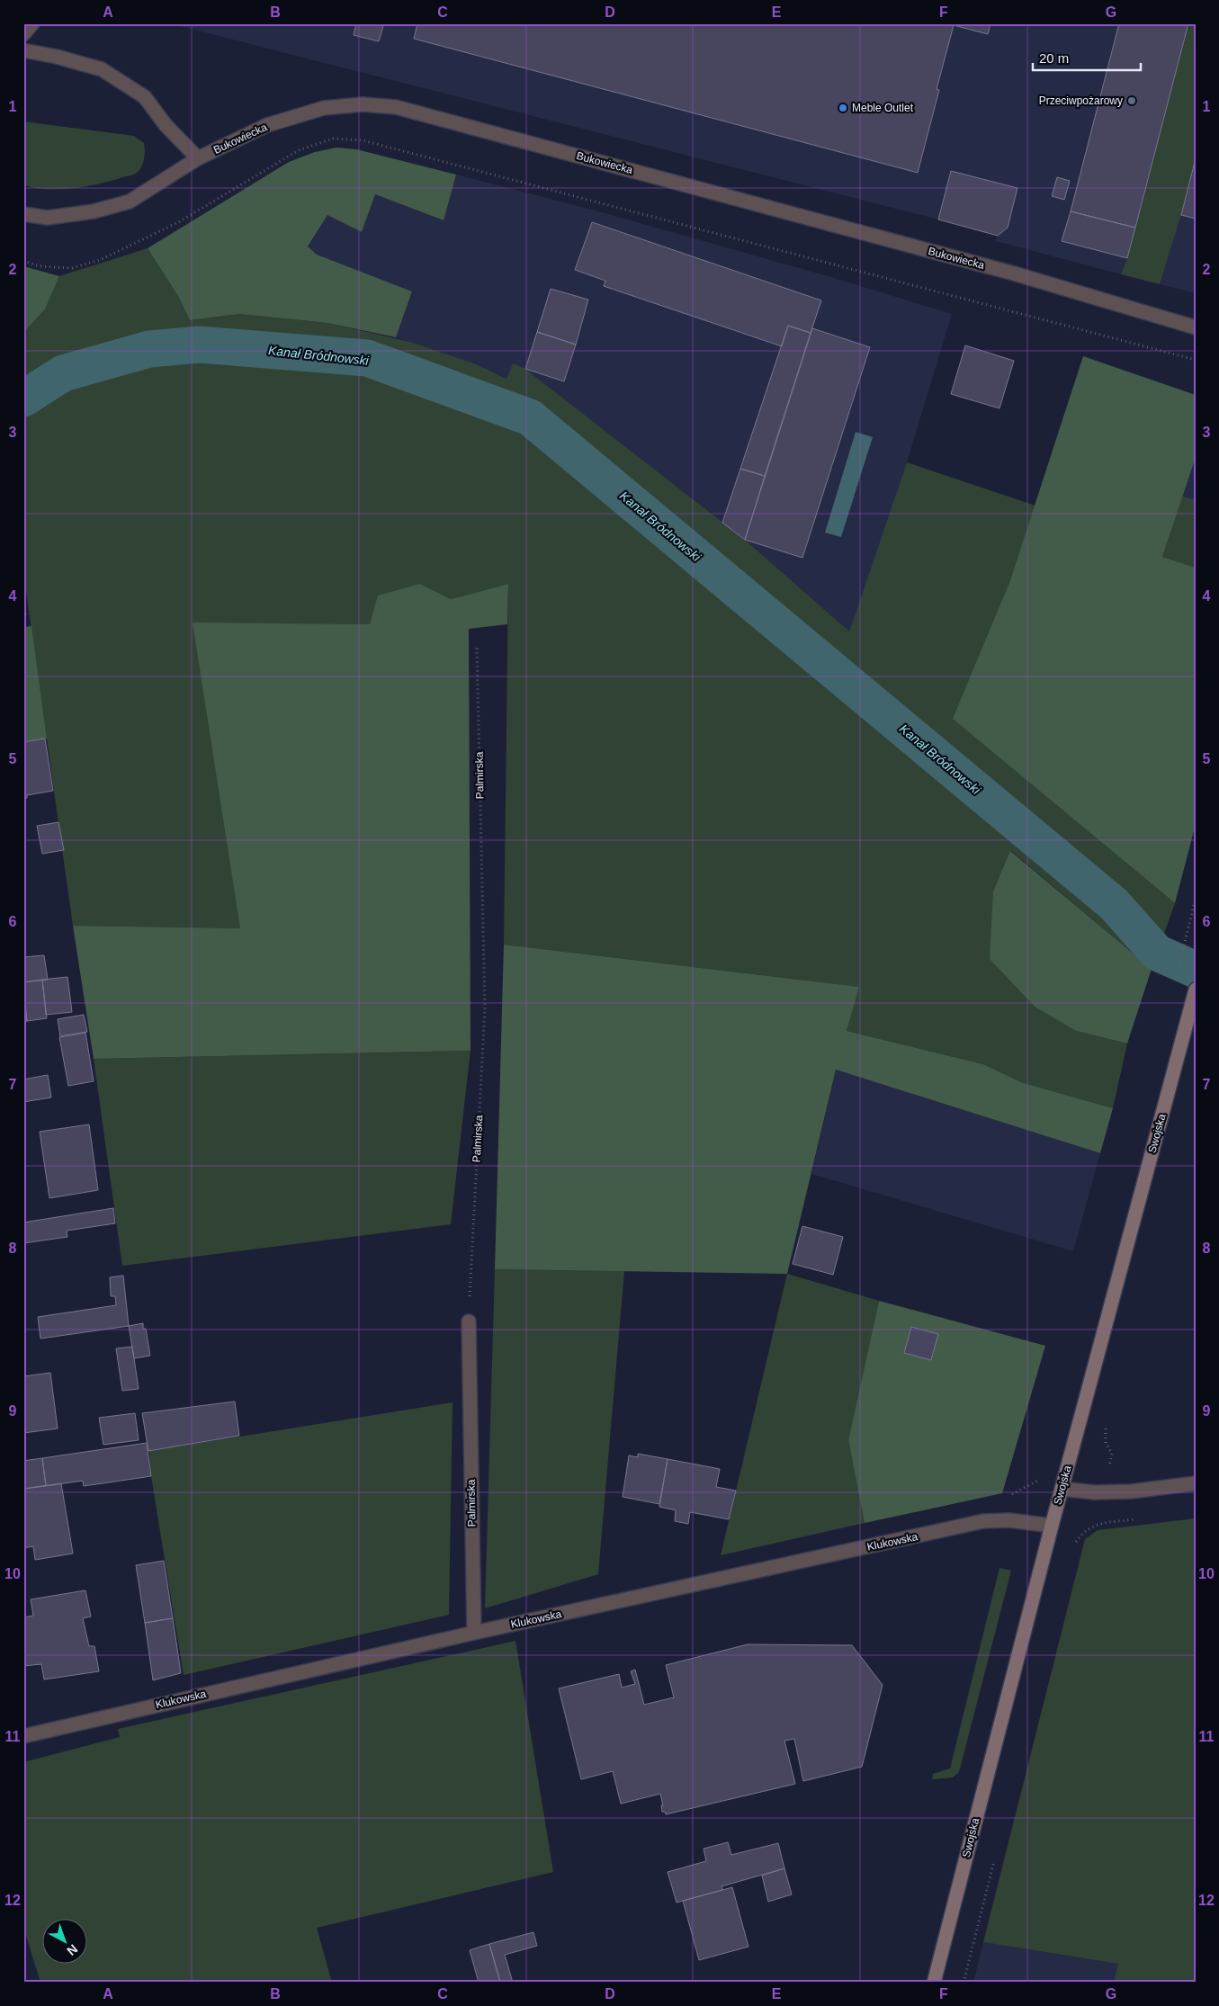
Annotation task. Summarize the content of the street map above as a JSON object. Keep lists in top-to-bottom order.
{
  "streets": {
    "street": [
      "Bukowiecka",
      "Palmirska",
      "Swojska",
      "Klukowska"
    ]
  },
  "crossings": [
    ["Palmirska", "Klukowska"],
    ["Swojska", "Klukowska"]
  ],
  "water": ["Kanał Bródnowski"],
  "places": ["Przeciwpożarowy", "Meble Outlet"],
  "scale_bar": "20 m",
  "north": "bottom right",
  "grid": {
    "columns": [
      "A",
      "B",
      "C",
      "D",
      "E",
      "F",
      "G"
    ],
    "rows": [
      "1",
      "2",
      "3",
      "4",
      "5",
      "6",
      "7",
      "8",
      "9",
      "10",
      "11",
      "12"
    ]
  }
}
